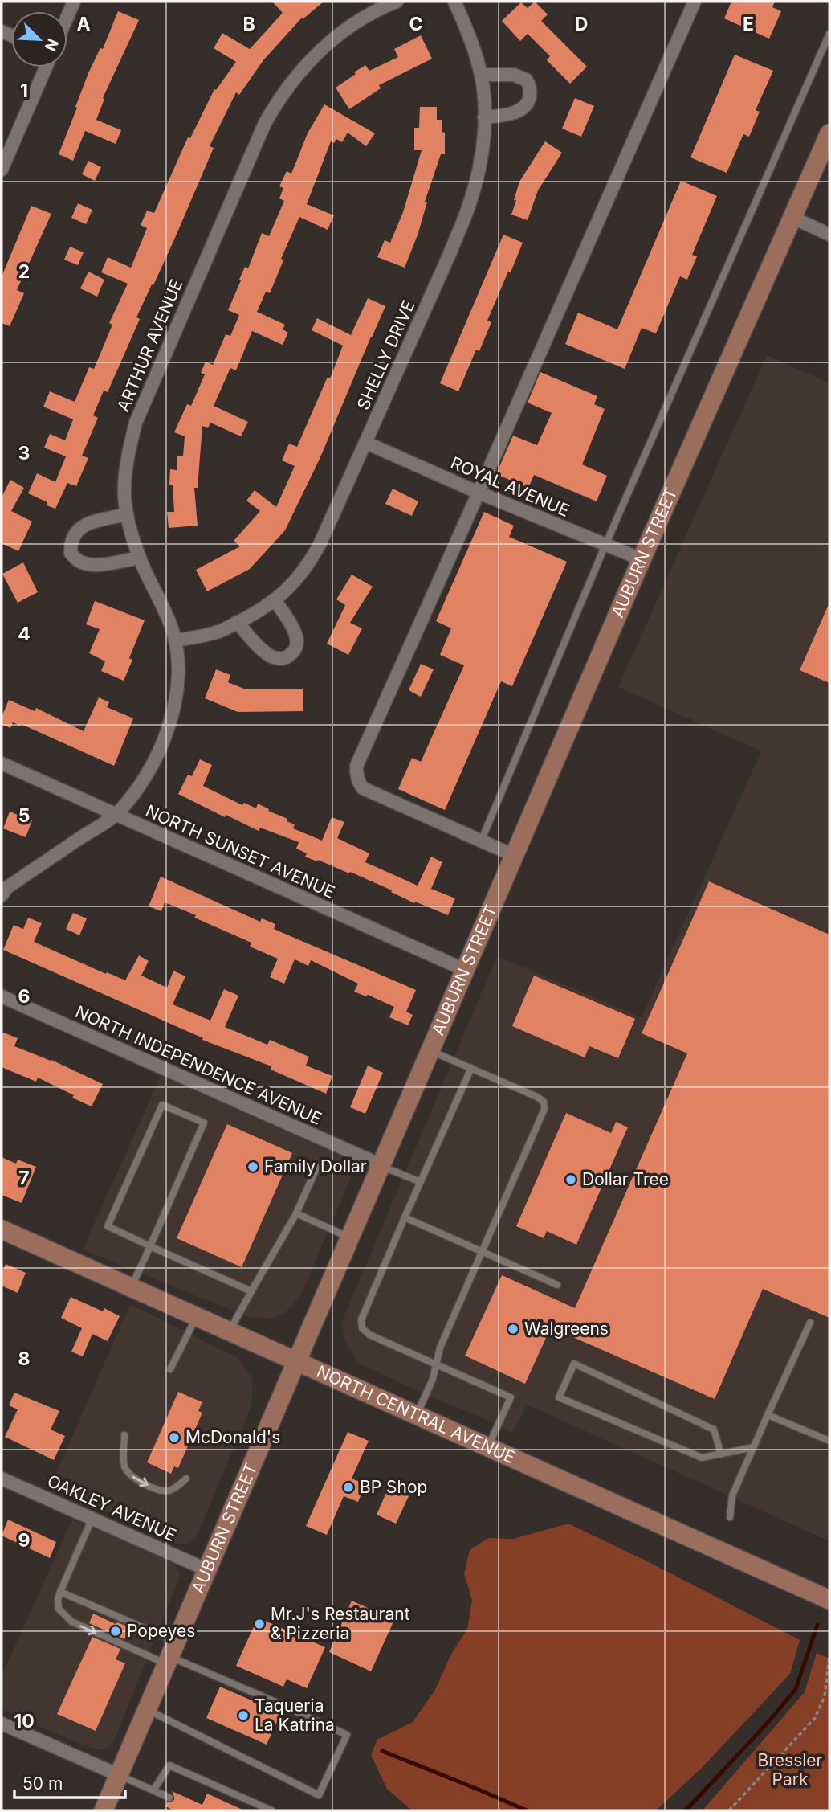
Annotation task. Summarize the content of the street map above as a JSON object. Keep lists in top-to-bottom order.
{
  "streets": {
    "main road": ["AUBURN STREET", "NORTH CENTRAL AVENUE"],
    "street": [
      "ARTHUR AVENUE",
      "SHELLY DRIVE",
      "ROYAL AVENUE",
      "NORTH SUNSET AVENUE",
      "NORTH INDEPENDENCE AVENUE",
      "OAKLEY AVENUE"
    ]
  },
  "crossings": [
    ["ARTHUR AVENUE", "SHELLY DRIVE"],
    ["ARTHUR AVENUE", "NORTH SUNSET AVENUE"],
    ["SHELLY DRIVE", "ROYAL AVENUE"],
    ["ROYAL AVENUE", "AUBURN STREET"],
    ["AUBURN STREET", "NORTH SUNSET AVENUE"],
    ["AUBURN STREET", "NORTH INDEPENDENCE AVENUE"],
    ["AUBURN STREET", "NORTH CENTRAL AVENUE"],
    ["AUBURN STREET", "OAKLEY AVENUE"]
  ],
  "parks": ["Bressler Park"],
  "places": [
    "Family Dollar",
    "Dollar Tree",
    "Walgreens",
    "McDonald's",
    "BP Shop",
    "Mr.J's Restaurant & Pizzeria",
    "Popeyes",
    "Taqueria La Katrina"
  ],
  "scale_bar": "50 m",
  "north": "bottom right",
  "grid": {
    "columns": [
      "A",
      "B",
      "C",
      "D",
      "E"
    ],
    "rows": [
      "1",
      "2",
      "3",
      "4",
      "5",
      "6",
      "7",
      "8",
      "9",
      "10"
    ]
  }
}
